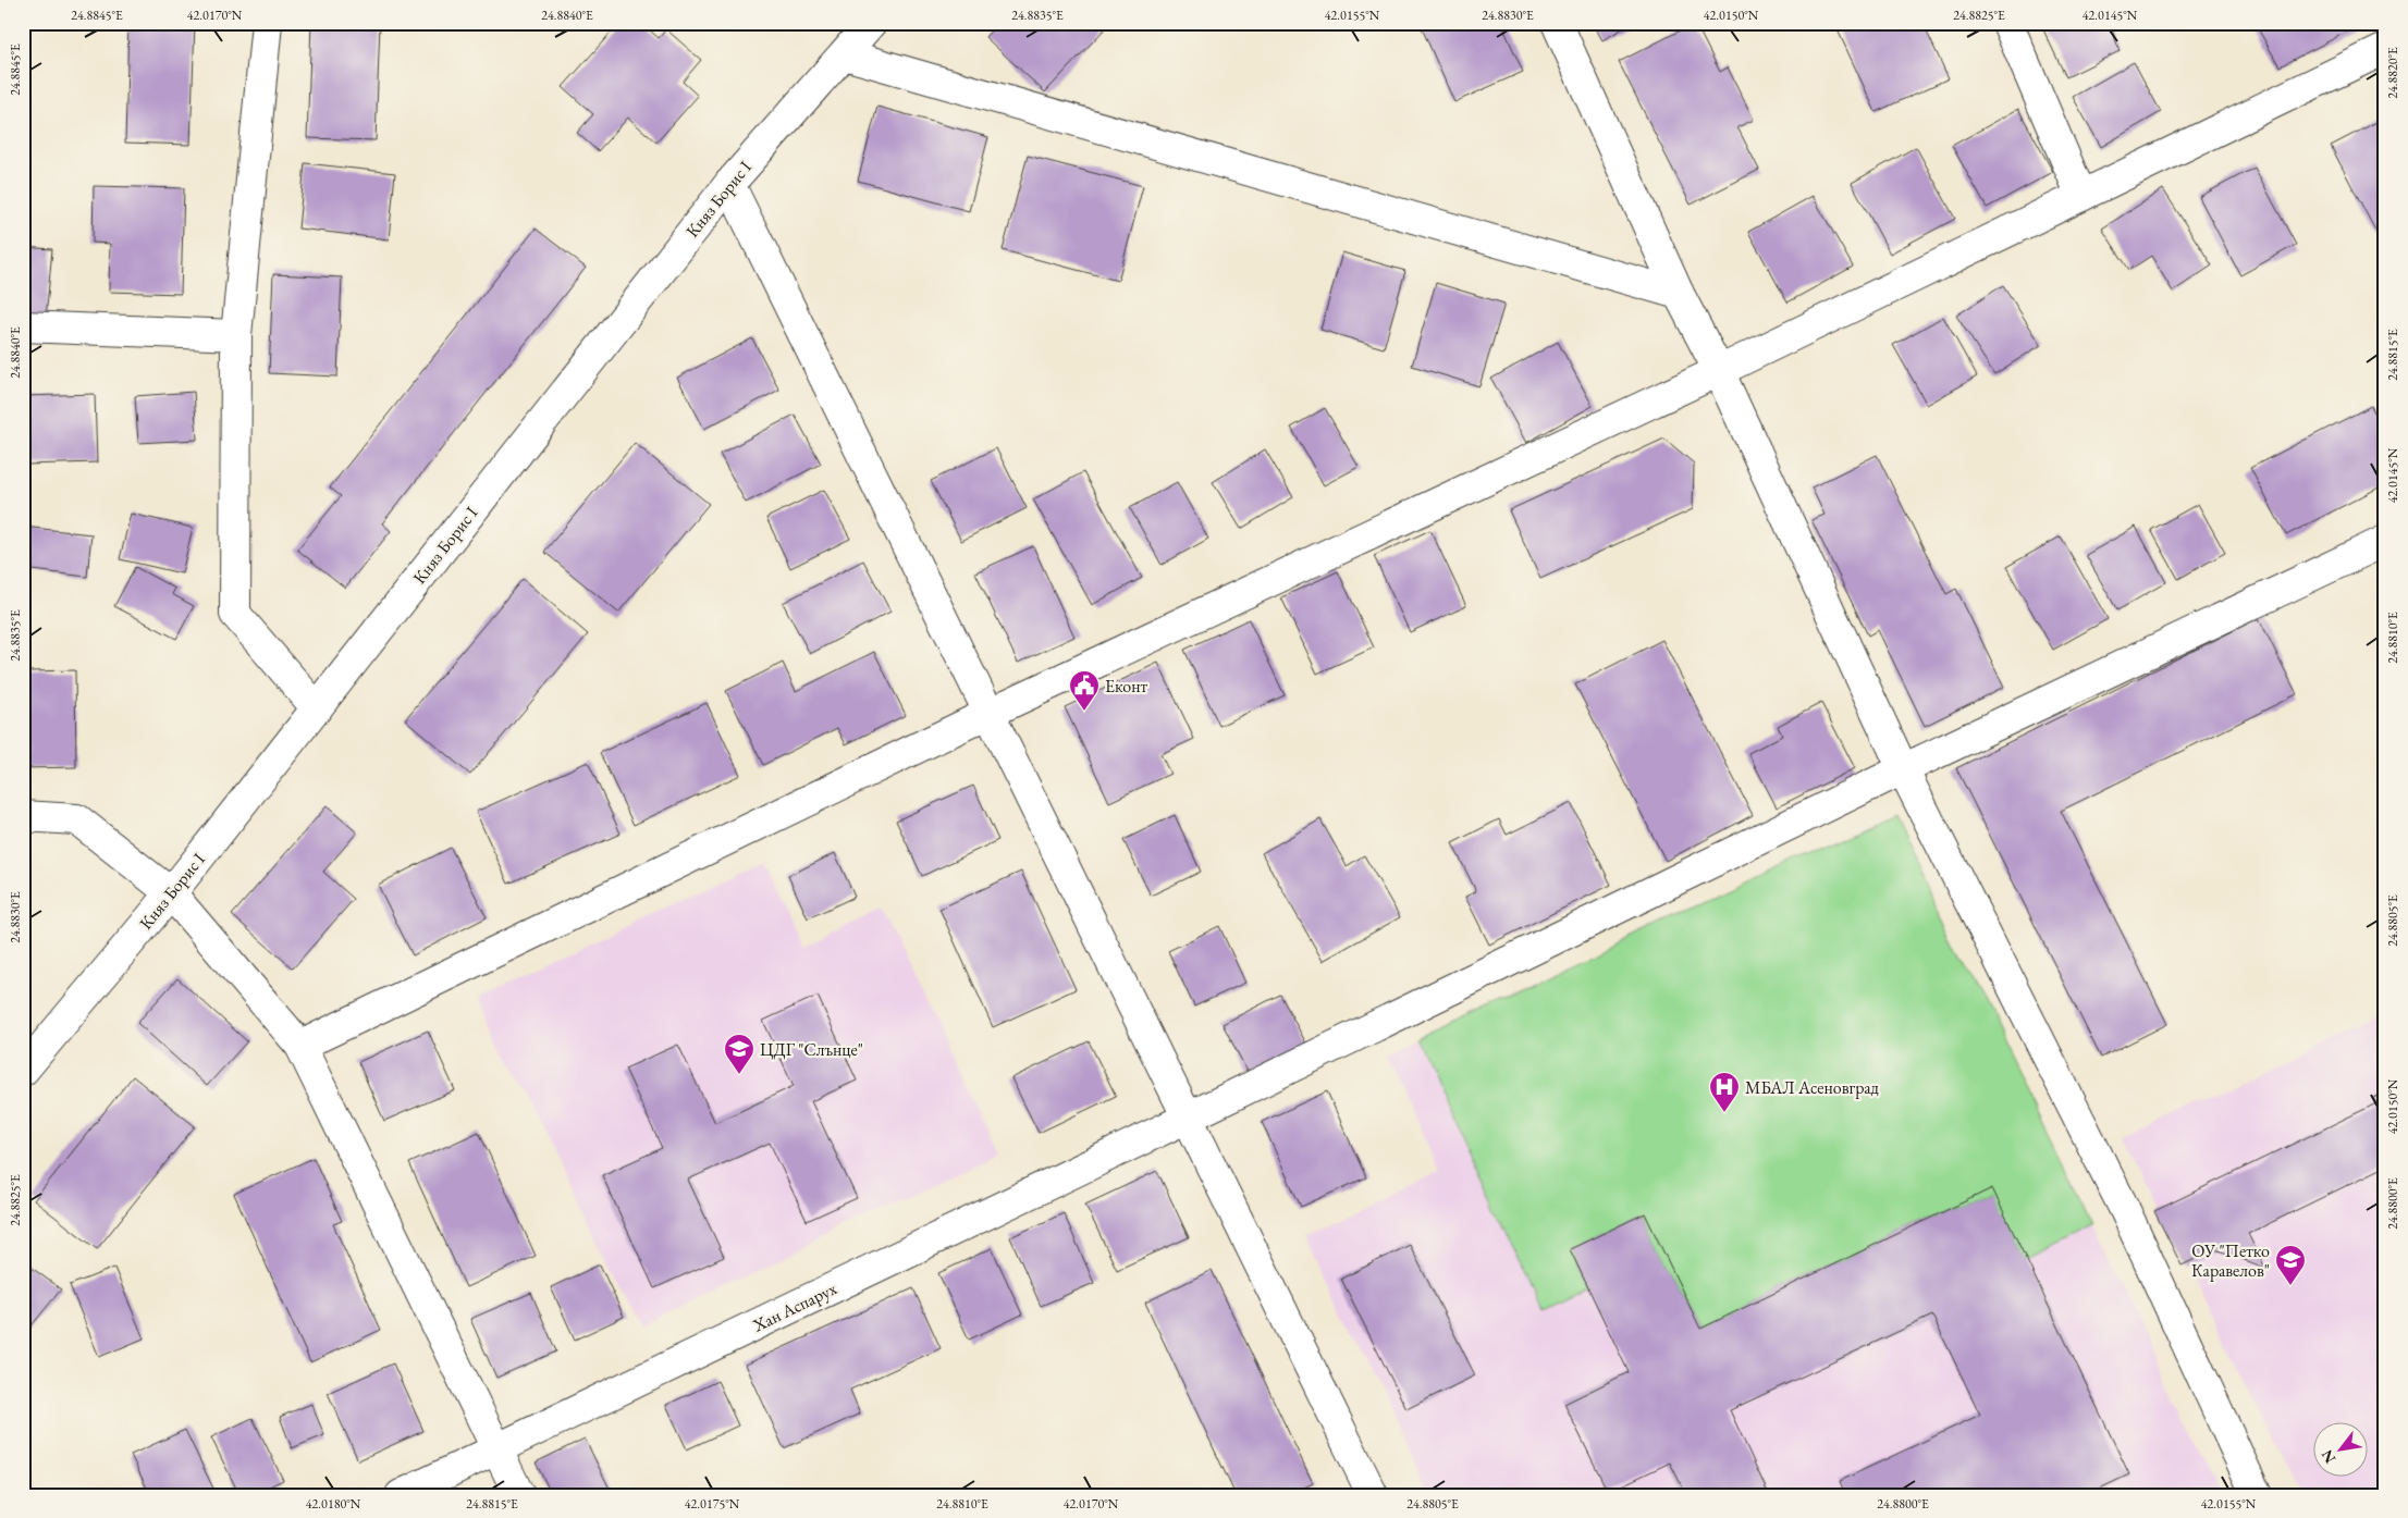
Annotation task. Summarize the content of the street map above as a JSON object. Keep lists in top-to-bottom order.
{
  "streets": {
    "street": ["Княз Борис I", "Хан Аспарух"]
  },
  "places": {
    "public building": ["Еконт"],
    "school or university": ["ЦДГ \"Слънце\"", "ОУ \"Петко Каравелов\""],
    "hospital": ["МБАЛ Асеновград"]
  },
  "north": "bottom left",
  "coordinates": [
    "24.8845°E",
    "42.0170°N",
    "24.8840°E",
    "24.8835°E",
    "42.0155°N",
    "24.8830°E",
    "42.0150°N",
    "24.8825°E",
    "42.0145°N",
    "24.8820°E",
    "24.8815°E",
    "24.8810°E",
    "24.8805°E",
    "24.8800°E",
    "42.0180°N",
    "42.0175°N"
  ]
}
